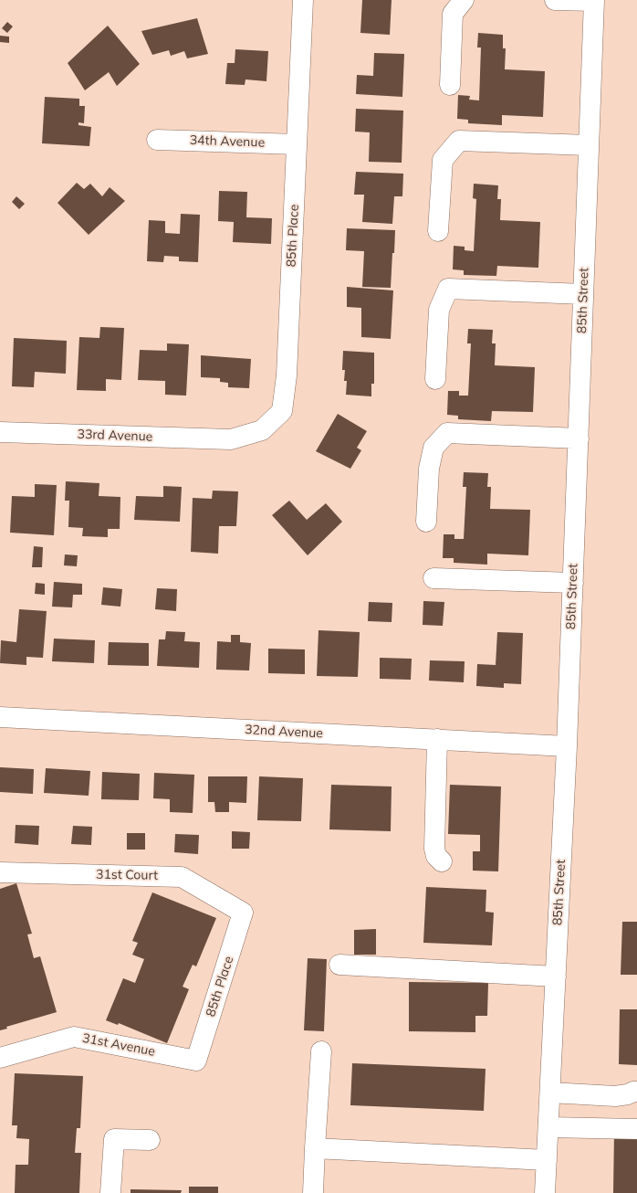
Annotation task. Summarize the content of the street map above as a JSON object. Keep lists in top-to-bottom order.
{
  "streets": {
    "street": [
      "34th Avenue",
      "85th Place",
      "85th Street",
      "33rd Avenue",
      "32nd Avenue",
      "31st Court",
      "31st Avenue"
    ]
  },
  "crossings": [
    ["34th Avenue", "85th Place"],
    ["85th Place", "33rd Avenue"],
    ["85th Place", "31st Court"],
    ["85th Place", "31st Avenue"],
    ["85th Street", "32nd Avenue"]
  ]
}
